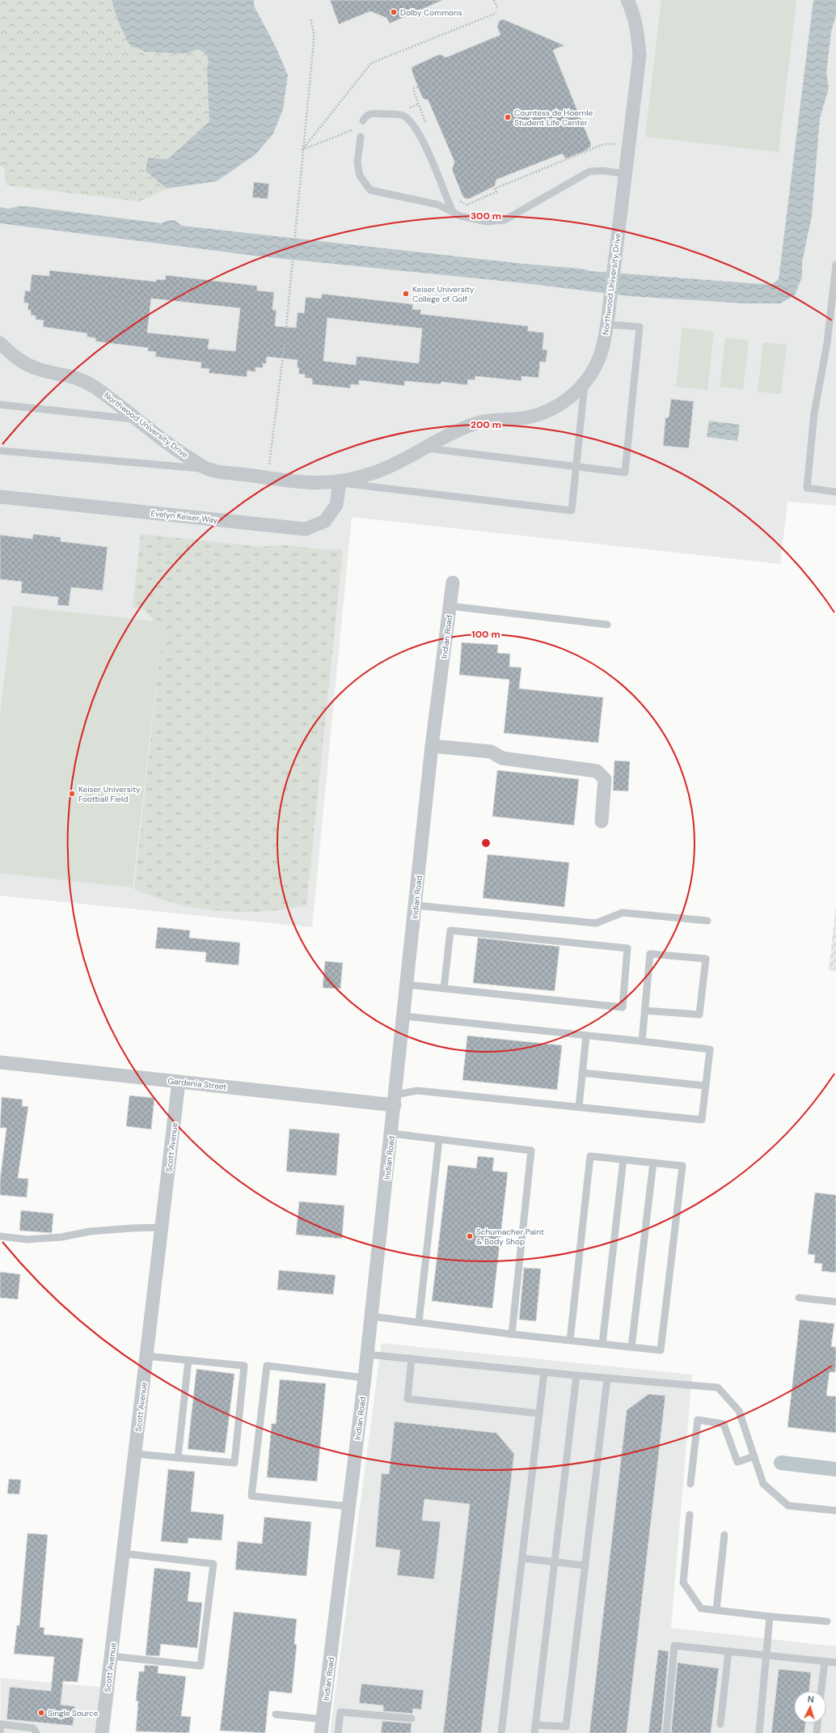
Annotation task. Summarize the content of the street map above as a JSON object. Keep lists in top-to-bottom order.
{
  "streets": {
    "street": [
      "Northwood University Drive",
      "Evelyn Keiser Way",
      "Indian Road",
      "Gardenia Street",
      "Scott Avenue"
    ]
  },
  "crossings": [
    ["Northwood University Drive", "Evelyn Keiser Way"],
    ["Indian Road", "Gardenia Street"],
    ["Gardenia Street", "Scott Avenue"]
  ],
  "places": [
    "Dolby Commons",
    "Countess de Hoernle Student Life Center",
    "Keiser University College of Golf",
    "Keiser University Football Field",
    "Schumacher Paint & Body Shop",
    "Single Source"
  ],
  "north": "top",
  "rings": ["300 m", "200 m", "100 m"]
}
